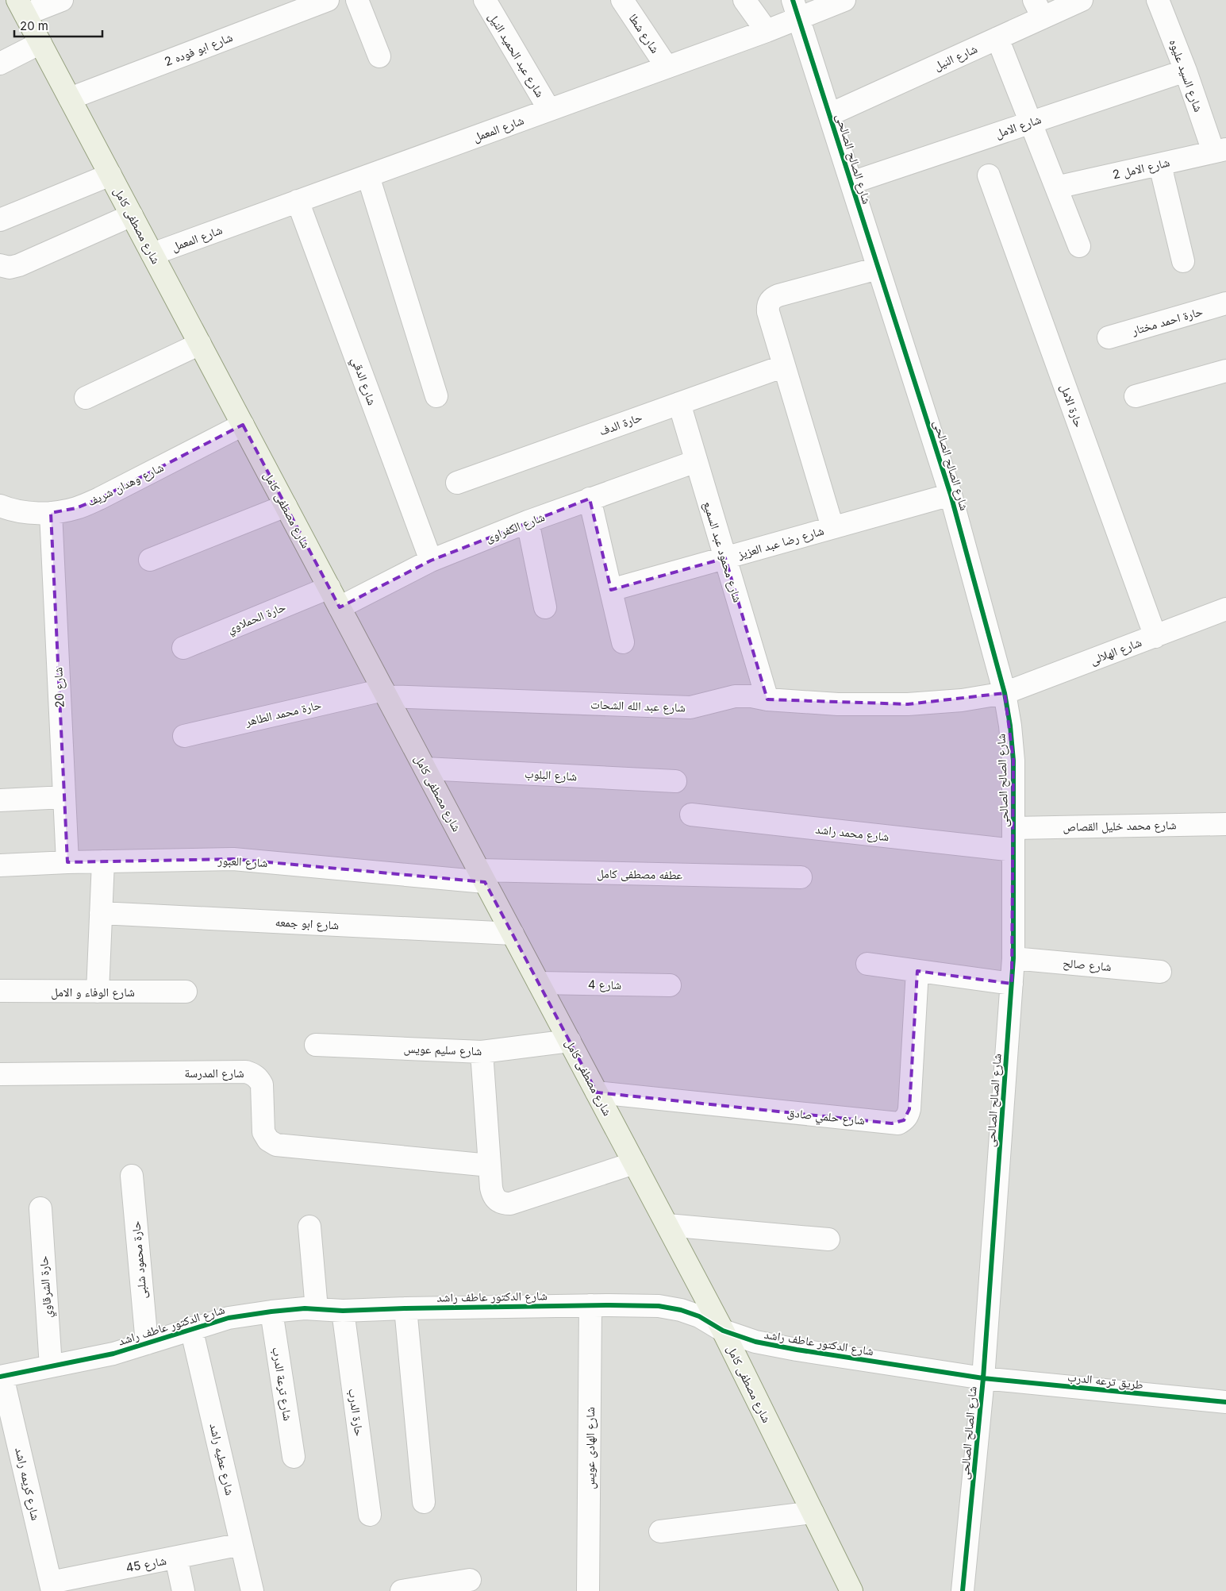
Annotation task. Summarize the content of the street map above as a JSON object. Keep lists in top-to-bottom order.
{
  "streets": {
    "main road": ["شارع مصطفى كامل"],
    "street": [
      "شارع شطا",
      "شارع ابو فوده 2",
      "شارع عبد الحميد النيل",
      "شارع النيل",
      "شارع السيد عليوه",
      "شارع الامل",
      "شارع المعمل",
      "شارع الصالح الصالحى",
      "شارع الامل 2",
      "حارة احمد مختار",
      "شارع الدقي",
      "حارة الامل",
      "حارة الدف",
      "شارع وهدان شريف",
      "شارع الكفراوى",
      "شارع رضا عبد العزيز",
      "شارع محمود عبد السميع",
      "حارة الحملاوي",
      "شارع الهلالى",
      "شارع 20",
      "شارع عبد الله الشحات",
      "حارة محمد الطاهر",
      "شارع البلوب",
      "شارع محمد خليل القصاص",
      "شارع محمد راشد",
      "شارع العبور",
      "عطفه مصطفى كامل",
      "شارع ابو جمعه",
      "شارع صالح",
      "شارع 4",
      "شارع الوفاء و الامل",
      "شارع سليم عويس",
      "شارع المدرسة",
      "شارع حلمي صادق",
      "حارة محمود شلبى",
      "حارة الشرقاوي",
      "شارع الدكتور عاطف راشد",
      "طريق ترعه الدرب",
      "شارع ترعة الدرب",
      "حارة الدرب",
      "شارع الهادى عويس",
      "شارع عطيه راشد",
      "شارع كريمه راشد",
      "شارع 45"
    ]
  },
  "crossings": [
    ["شارع شطا", "شارع المعمل"],
    ["شارع ابو فوده 2", "شارع مصطفى كامل"],
    ["شارع عبد الحميد النيل", "شارع المعمل"],
    ["شارع النيل", "شارع الصالح الصالحى"],
    ["شارع السيد عليوه", "شارع الامل"],
    ["شارع السيد عليوه", "شارع الامل 2"],
    ["شارع الامل", "شارع الصالح الصالحى"],
    ["شارع المعمل", "شارع الصالح الصالحى"],
    ["شارع المعمل", "شارع مصطفى كامل"],
    ["شارع المعمل", "شارع الدقي"],
    ["شارع الصالح الصالحى", "شارع رضا عبد العزيز"],
    ["شارع الصالح الصالحى", "شارع الهلالى"],
    ["شارع الصالح الصالحى", "شارع عبد الله الشحات"],
    ["شارع الصالح الصالحى", "شارع محمد خليل القصاص"],
    ["شارع الصالح الصالحى", "شارع محمد راشد"],
    ["شارع الصالح الصالحى", "شارع صالح"],
    ["شارع الصالح الصالحى", "شارع الدكتور عاطف راشد"],
    ["شارع الصالح الصالحى", "طريق ترعه الدرب"],
    ["شارع مصطفى كامل", "شارع وهدان شريف"],
    ["شارع مصطفى كامل", "شارع الكفراوى"],
    ["شارع مصطفى كامل", "حارة الحملاوي"],
    ["شارع مصطفى كامل", "شارع عبد الله الشحات"],
    ["شارع مصطفى كامل", "حارة محمد الطاهر"],
    ["شارع مصطفى كامل", "شارع البلوب"],
    ["شارع مصطفى كامل", "شارع العبور"],
    ["شارع مصطفى كامل", "عطفه مصطفى كامل"],
    ["شارع مصطفى كامل", "شارع ابو جمعه"],
    ["شارع مصطفى كامل", "شارع 4"],
    ["شارع مصطفى كامل", "شارع سليم عويس"],
    ["شارع مصطفى كامل", "شارع حلمي صادق"],
    ["شارع مصطفى كامل", "شارع الدكتور عاطف راشد"],
    ["شارع الدقي", "شارع الكفراوى"],
    ["حارة الامل", "شارع الهلالى"],
    ["حارة الدف", "شارع محمود عبد السميع"],
    ["شارع وهدان شريف", "شارع 20"],
    ["شارع الكفراوى", "شارع محمود عبد السميع"],
    ["شارع رضا عبد العزيز", "شارع محمود عبد السميع"],
    ["شارع محمود عبد السميع", "شارع عبد الله الشحات"],
    ["شارع الهلالى", "شارع عبد الله الشحات"],
    ["شارع 20", "شارع العبور"],
    ["شارع عبد الله الشحات", "حارة محمد الطاهر"],
    ["شارع العبور", "عطفه مصطفى كامل"],
    ["حارة محمود شلبى", "شارع الدكتور عاطف راشد"],
    ["حارة الشرقاوي", "شارع الدكتور عاطف راشد"],
    ["شارع الدكتور عاطف راشد", "طريق ترعه الدرب"],
    ["شارع الدكتور عاطف راشد", "شارع ترعة الدرب"],
    ["شارع الدكتور عاطف راشد", "حارة الدرب"],
    ["شارع الدكتور عاطف راشد", "شارع الهادى عويس"],
    ["شارع الدكتور عاطف راشد", "شارع عطيه راشد"],
    ["شارع الدكتور عاطف راشد", "شارع كريمه راشد"],
    ["شارع عطيه راشد", "شارع 45"],
    ["شارع كريمه راشد", "شارع 45"]
  ],
  "scale_bar": "20 m"
}
